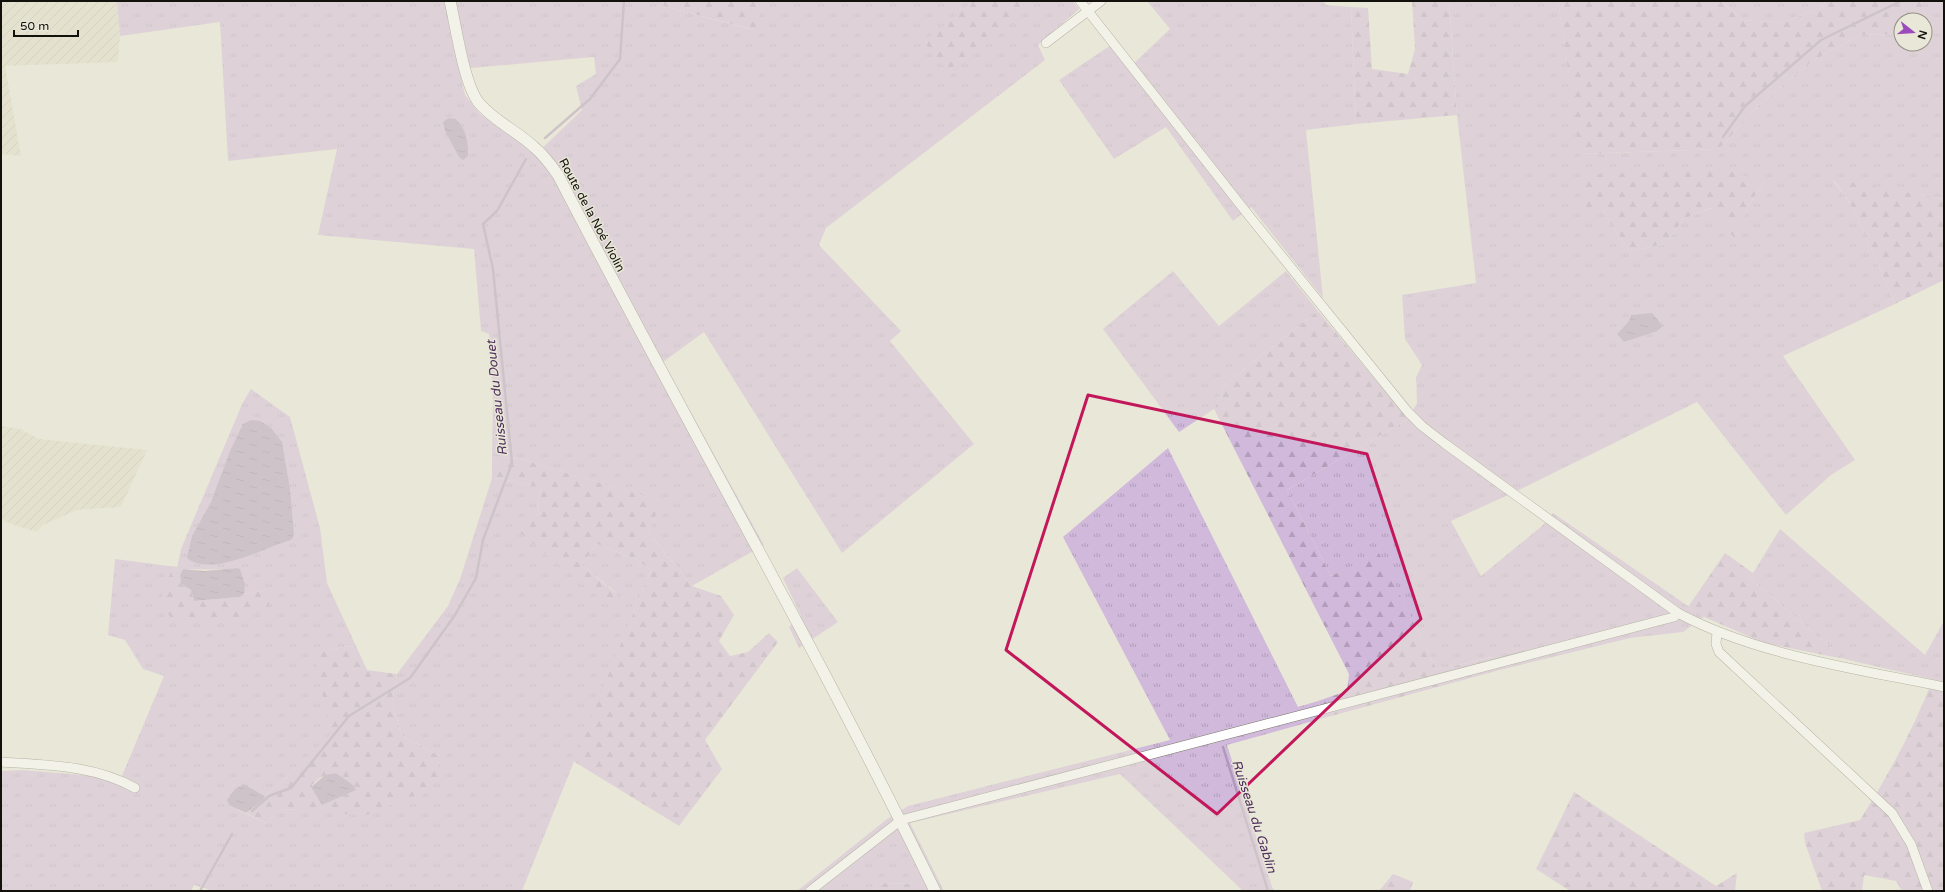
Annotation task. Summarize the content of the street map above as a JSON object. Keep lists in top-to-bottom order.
{
  "streets": {
    "street": ["Route de la Noé Violin"]
  },
  "water": ["Ruisseau du Douet", "Ruisseau du Gablin"],
  "scale_bar": "50 m",
  "north": "right"
}
